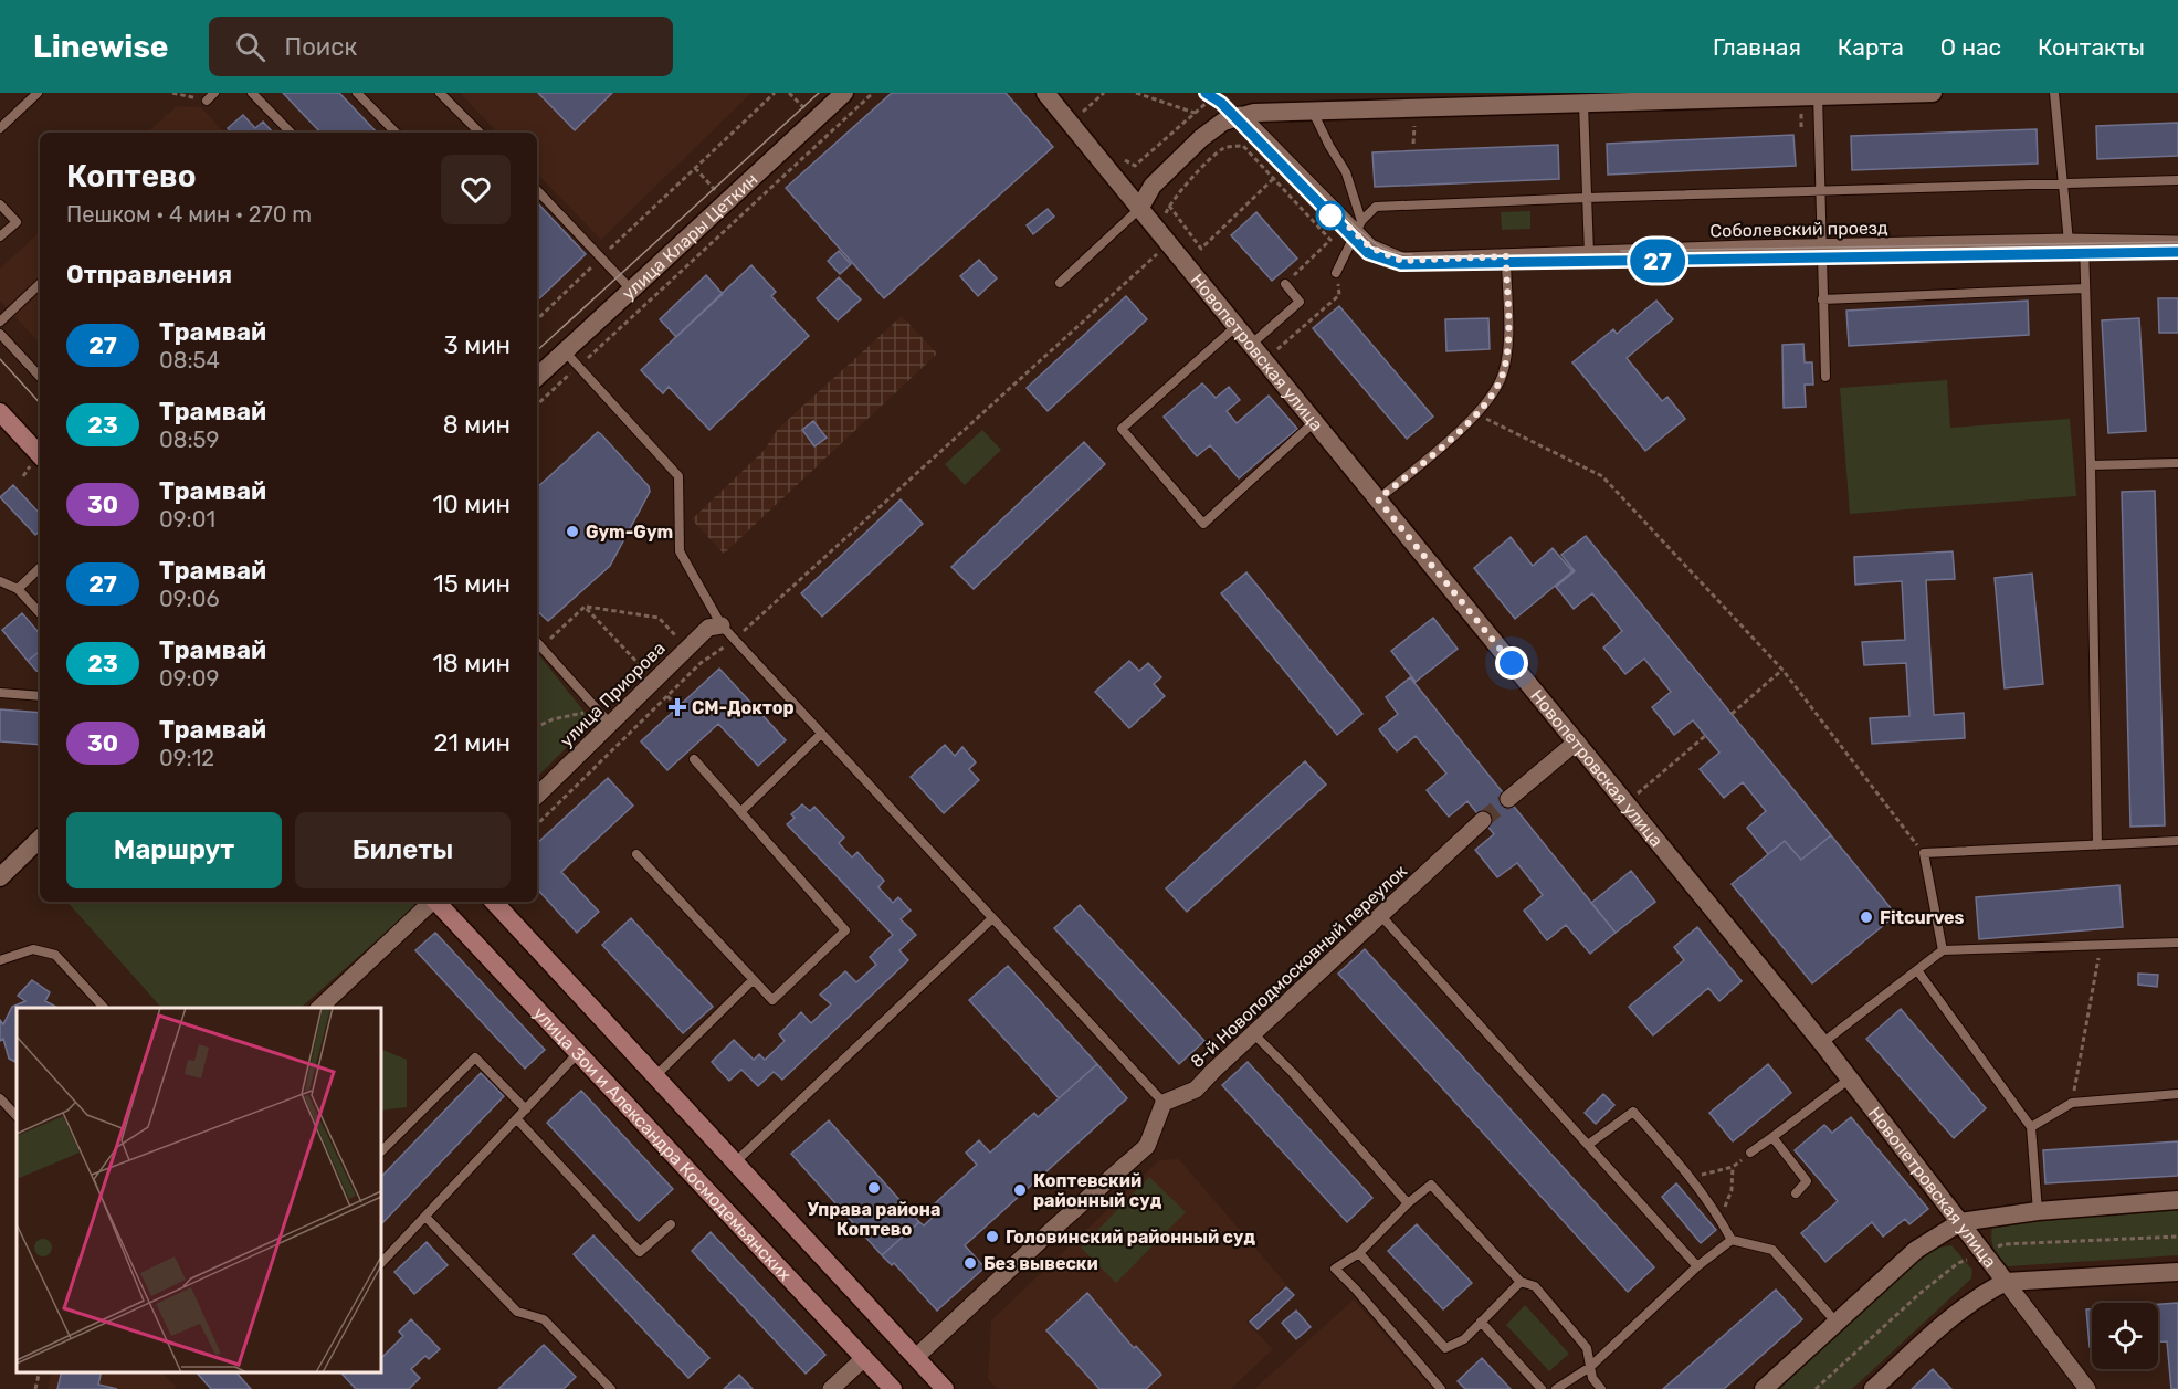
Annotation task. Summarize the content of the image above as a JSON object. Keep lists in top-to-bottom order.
{
  "streets": {
    "main road": ["улица Зои и Александра Космодемьянских"],
    "street": [
      "Соболевский проезд",
      "улица Клары Цеткин",
      "Новопетровская улица",
      "улица Приорова",
      "8-й Новоподмосковный переулок"
    ]
  },
  "places": {
    "other": [
      "Gym-Gym",
      "Fitcurves",
      "Управа района Коптево",
      "Коптевский районный суд",
      "Головинский районный суд",
      "Без вывески"
    ],
    "health": ["СМ-Доктор"]
  },
  "lines": ["tram line 27"],
  "page": {
    "header": "Linewise",
    "search": "Поиск",
    "nav": [
      "Главная",
      "Карта",
      "О нас",
      "Контакты"
    ],
    "on_map": "27",
    "heading": [
      ["Коптево", "Пешком · 4 мин · 270 m"],
      "Отправления"
    ],
    "list": [
      {
        "mark": "27",
        "name": "Трамвай",
        "note": "08:54",
        "value": "3 мин"
      },
      {
        "mark": "23",
        "name": "Трамвай",
        "note": "08:59",
        "value": "8 мин"
      },
      {
        "mark": "30",
        "name": "Трамвай",
        "note": "09:01",
        "value": "10 мин"
      },
      {
        "mark": "27",
        "name": "Трамвай",
        "note": "09:06",
        "value": "15 мин"
      },
      {
        "mark": "23",
        "name": "Трамвай",
        "note": "09:09",
        "value": "18 мин"
      },
      {
        "mark": "30",
        "name": "Трамвай",
        "note": "09:12",
        "value": "21 мин"
      }
    ],
    "buttons": ["Маршрут", "Билеты"]
  }
}
